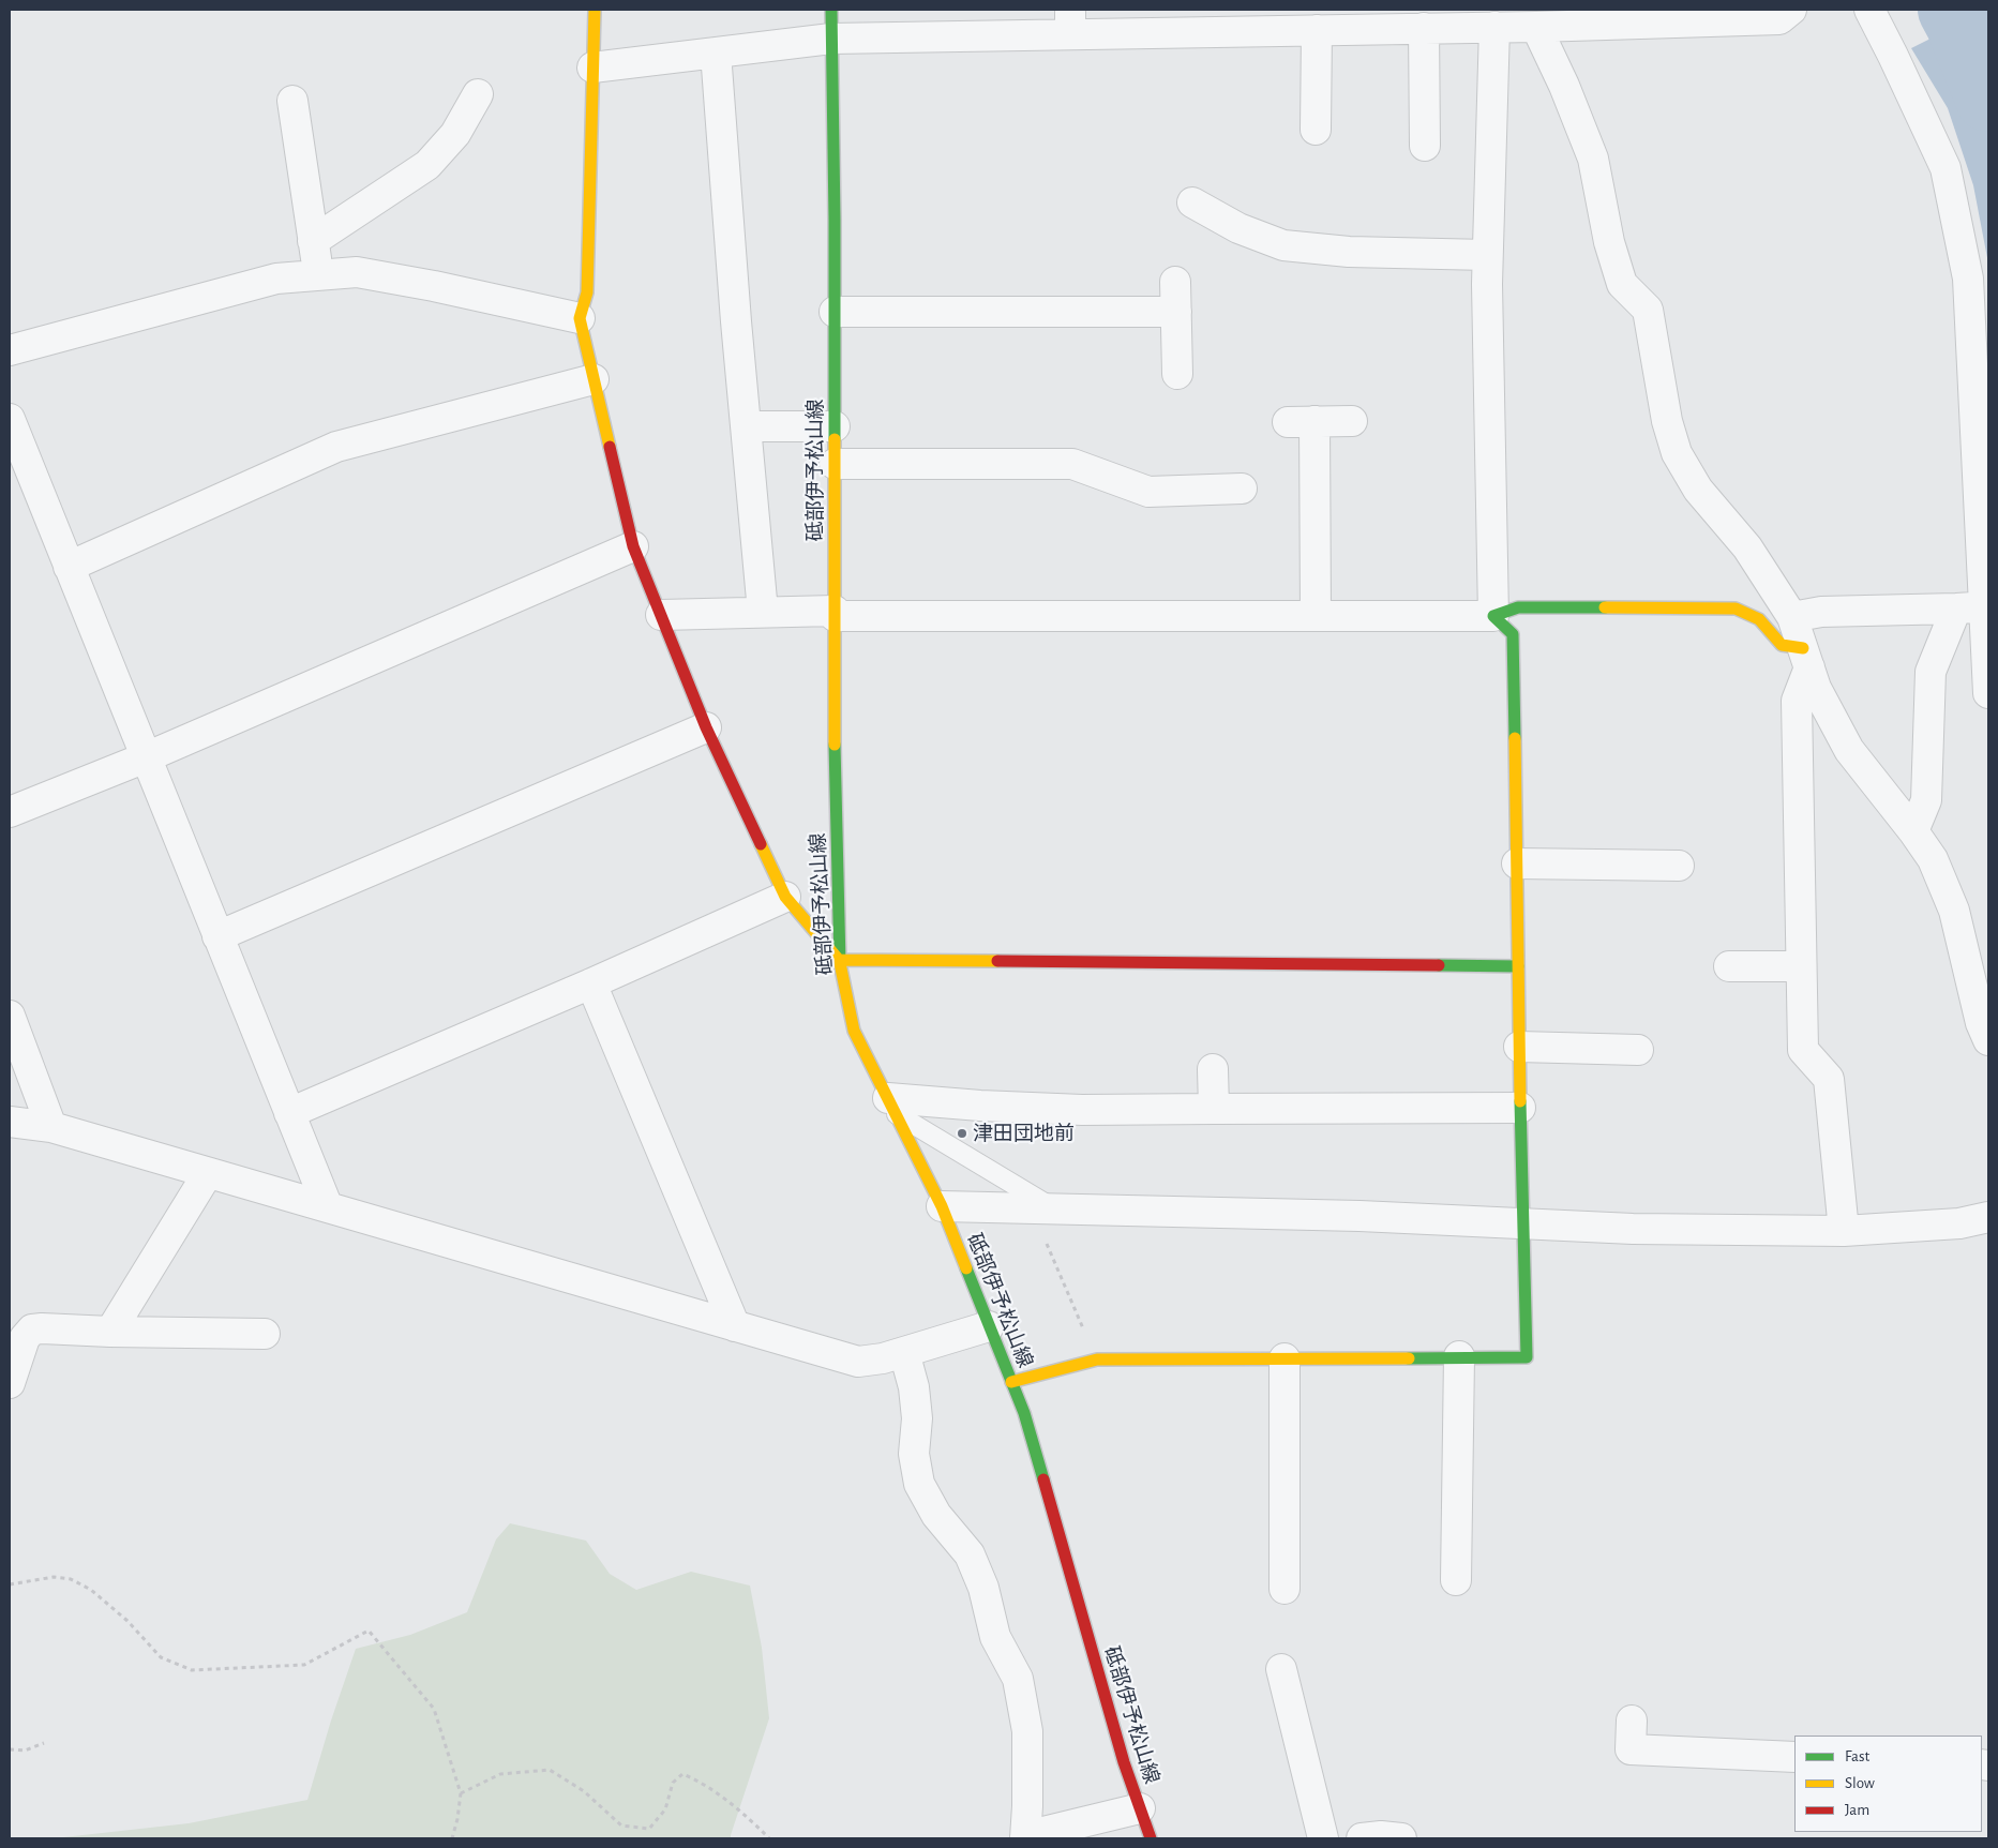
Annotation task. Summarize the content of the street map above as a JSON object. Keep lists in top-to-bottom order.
{
  "streets": {
    "street": ["砥部伊予松山線"]
  },
  "places": ["津田団地前"],
  "legend": ["Fast", "Slow", "Jam"]
}
